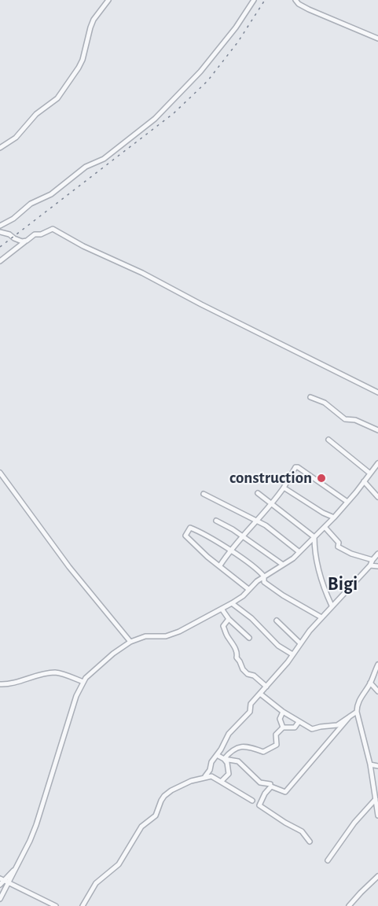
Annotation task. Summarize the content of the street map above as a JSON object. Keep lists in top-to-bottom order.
{
  "districts": ["Bigi"],
  "places": ["construction"]
}
